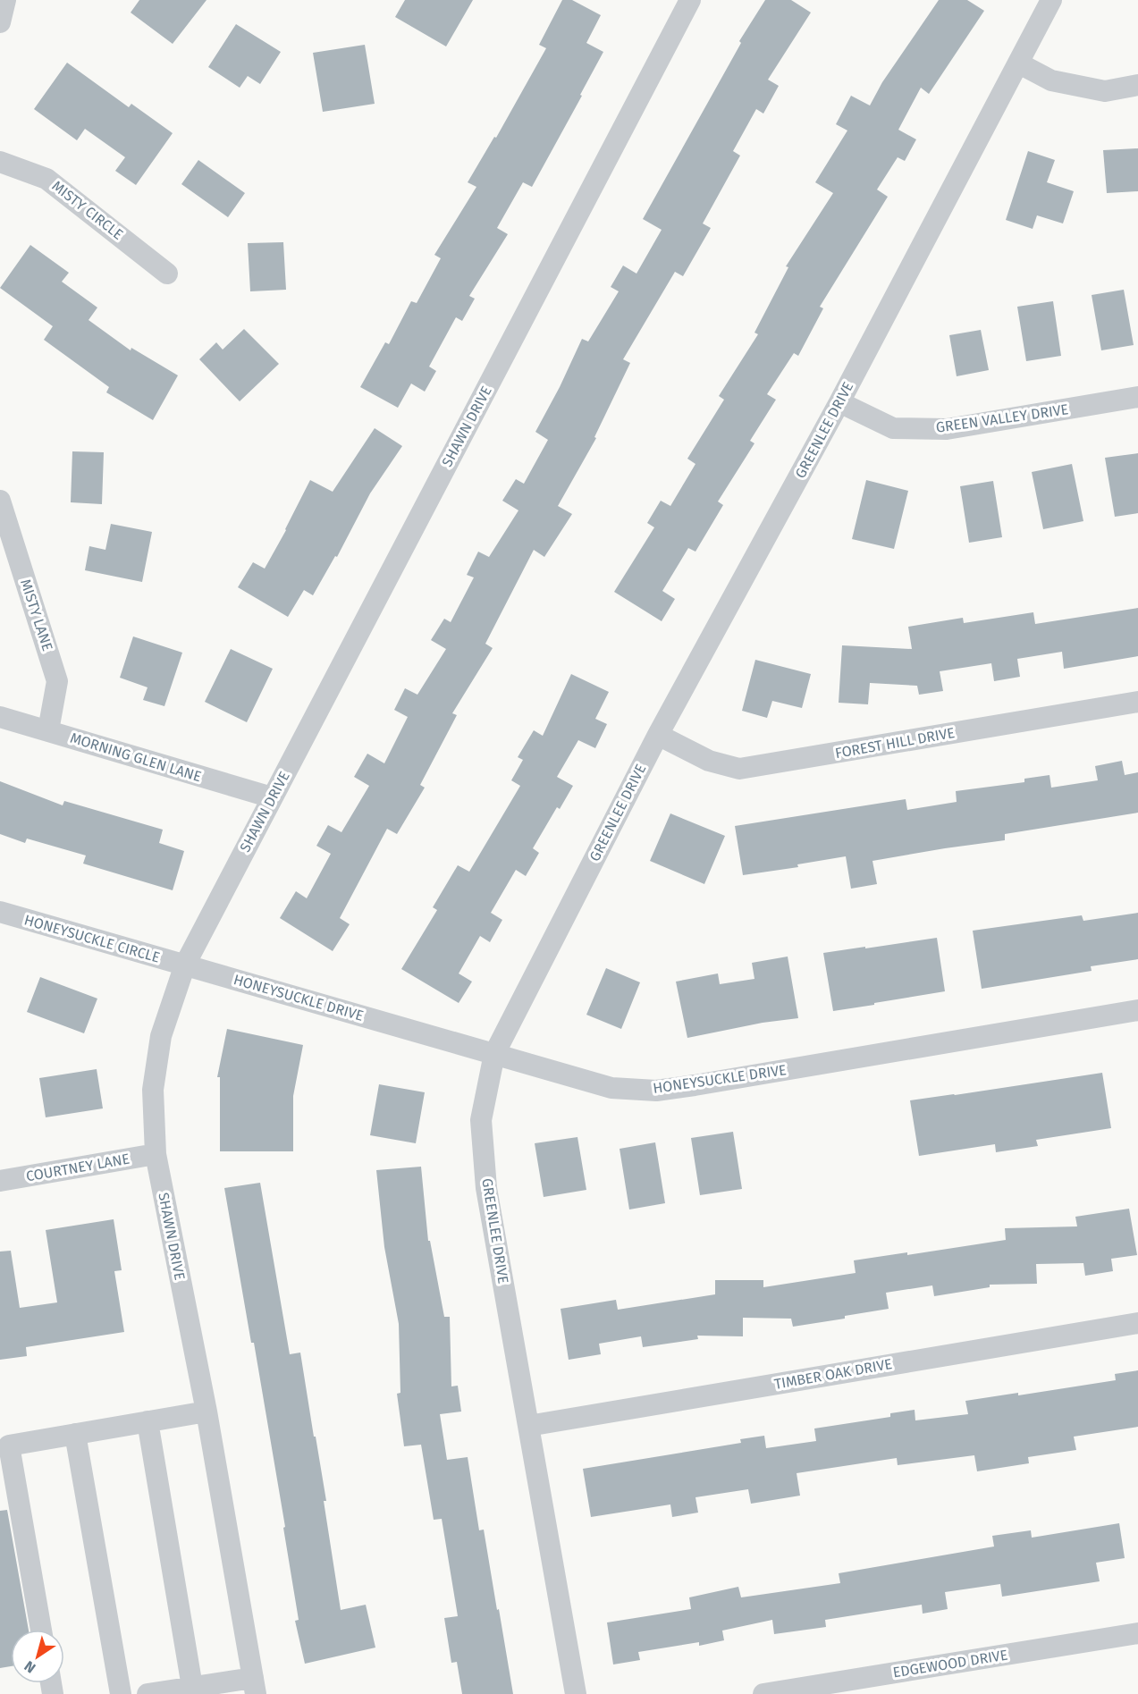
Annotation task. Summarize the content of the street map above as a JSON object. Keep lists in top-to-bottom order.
{
  "streets": {
    "street": [
      "MISTY CIRCLE",
      "GREEN VALLEY DRIVE",
      "SHAWN DRIVE",
      "GREENLEE DRIVE",
      "MISTY LANE",
      "FOREST HILL DRIVE",
      "MORNING GLEN LANE",
      "HONEYSUCKLE CIRCLE",
      "HONEYSUCKLE DRIVE",
      "COURTNEY LANE",
      "TIMBER OAK DRIVE",
      "EDGEWOOD DRIVE"
    ]
  },
  "crossings": [
    ["GREEN VALLEY DRIVE", "GREENLEE DRIVE"],
    ["SHAWN DRIVE", "MORNING GLEN LANE"],
    ["SHAWN DRIVE", "HONEYSUCKLE CIRCLE"],
    ["SHAWN DRIVE", "HONEYSUCKLE DRIVE"],
    ["SHAWN DRIVE", "COURTNEY LANE"],
    ["GREENLEE DRIVE", "FOREST HILL DRIVE"],
    ["GREENLEE DRIVE", "HONEYSUCKLE DRIVE"],
    ["GREENLEE DRIVE", "TIMBER OAK DRIVE"],
    ["MISTY LANE", "MORNING GLEN LANE"],
    ["HONEYSUCKLE CIRCLE", "HONEYSUCKLE DRIVE"]
  ],
  "north": "bottom left"
}
